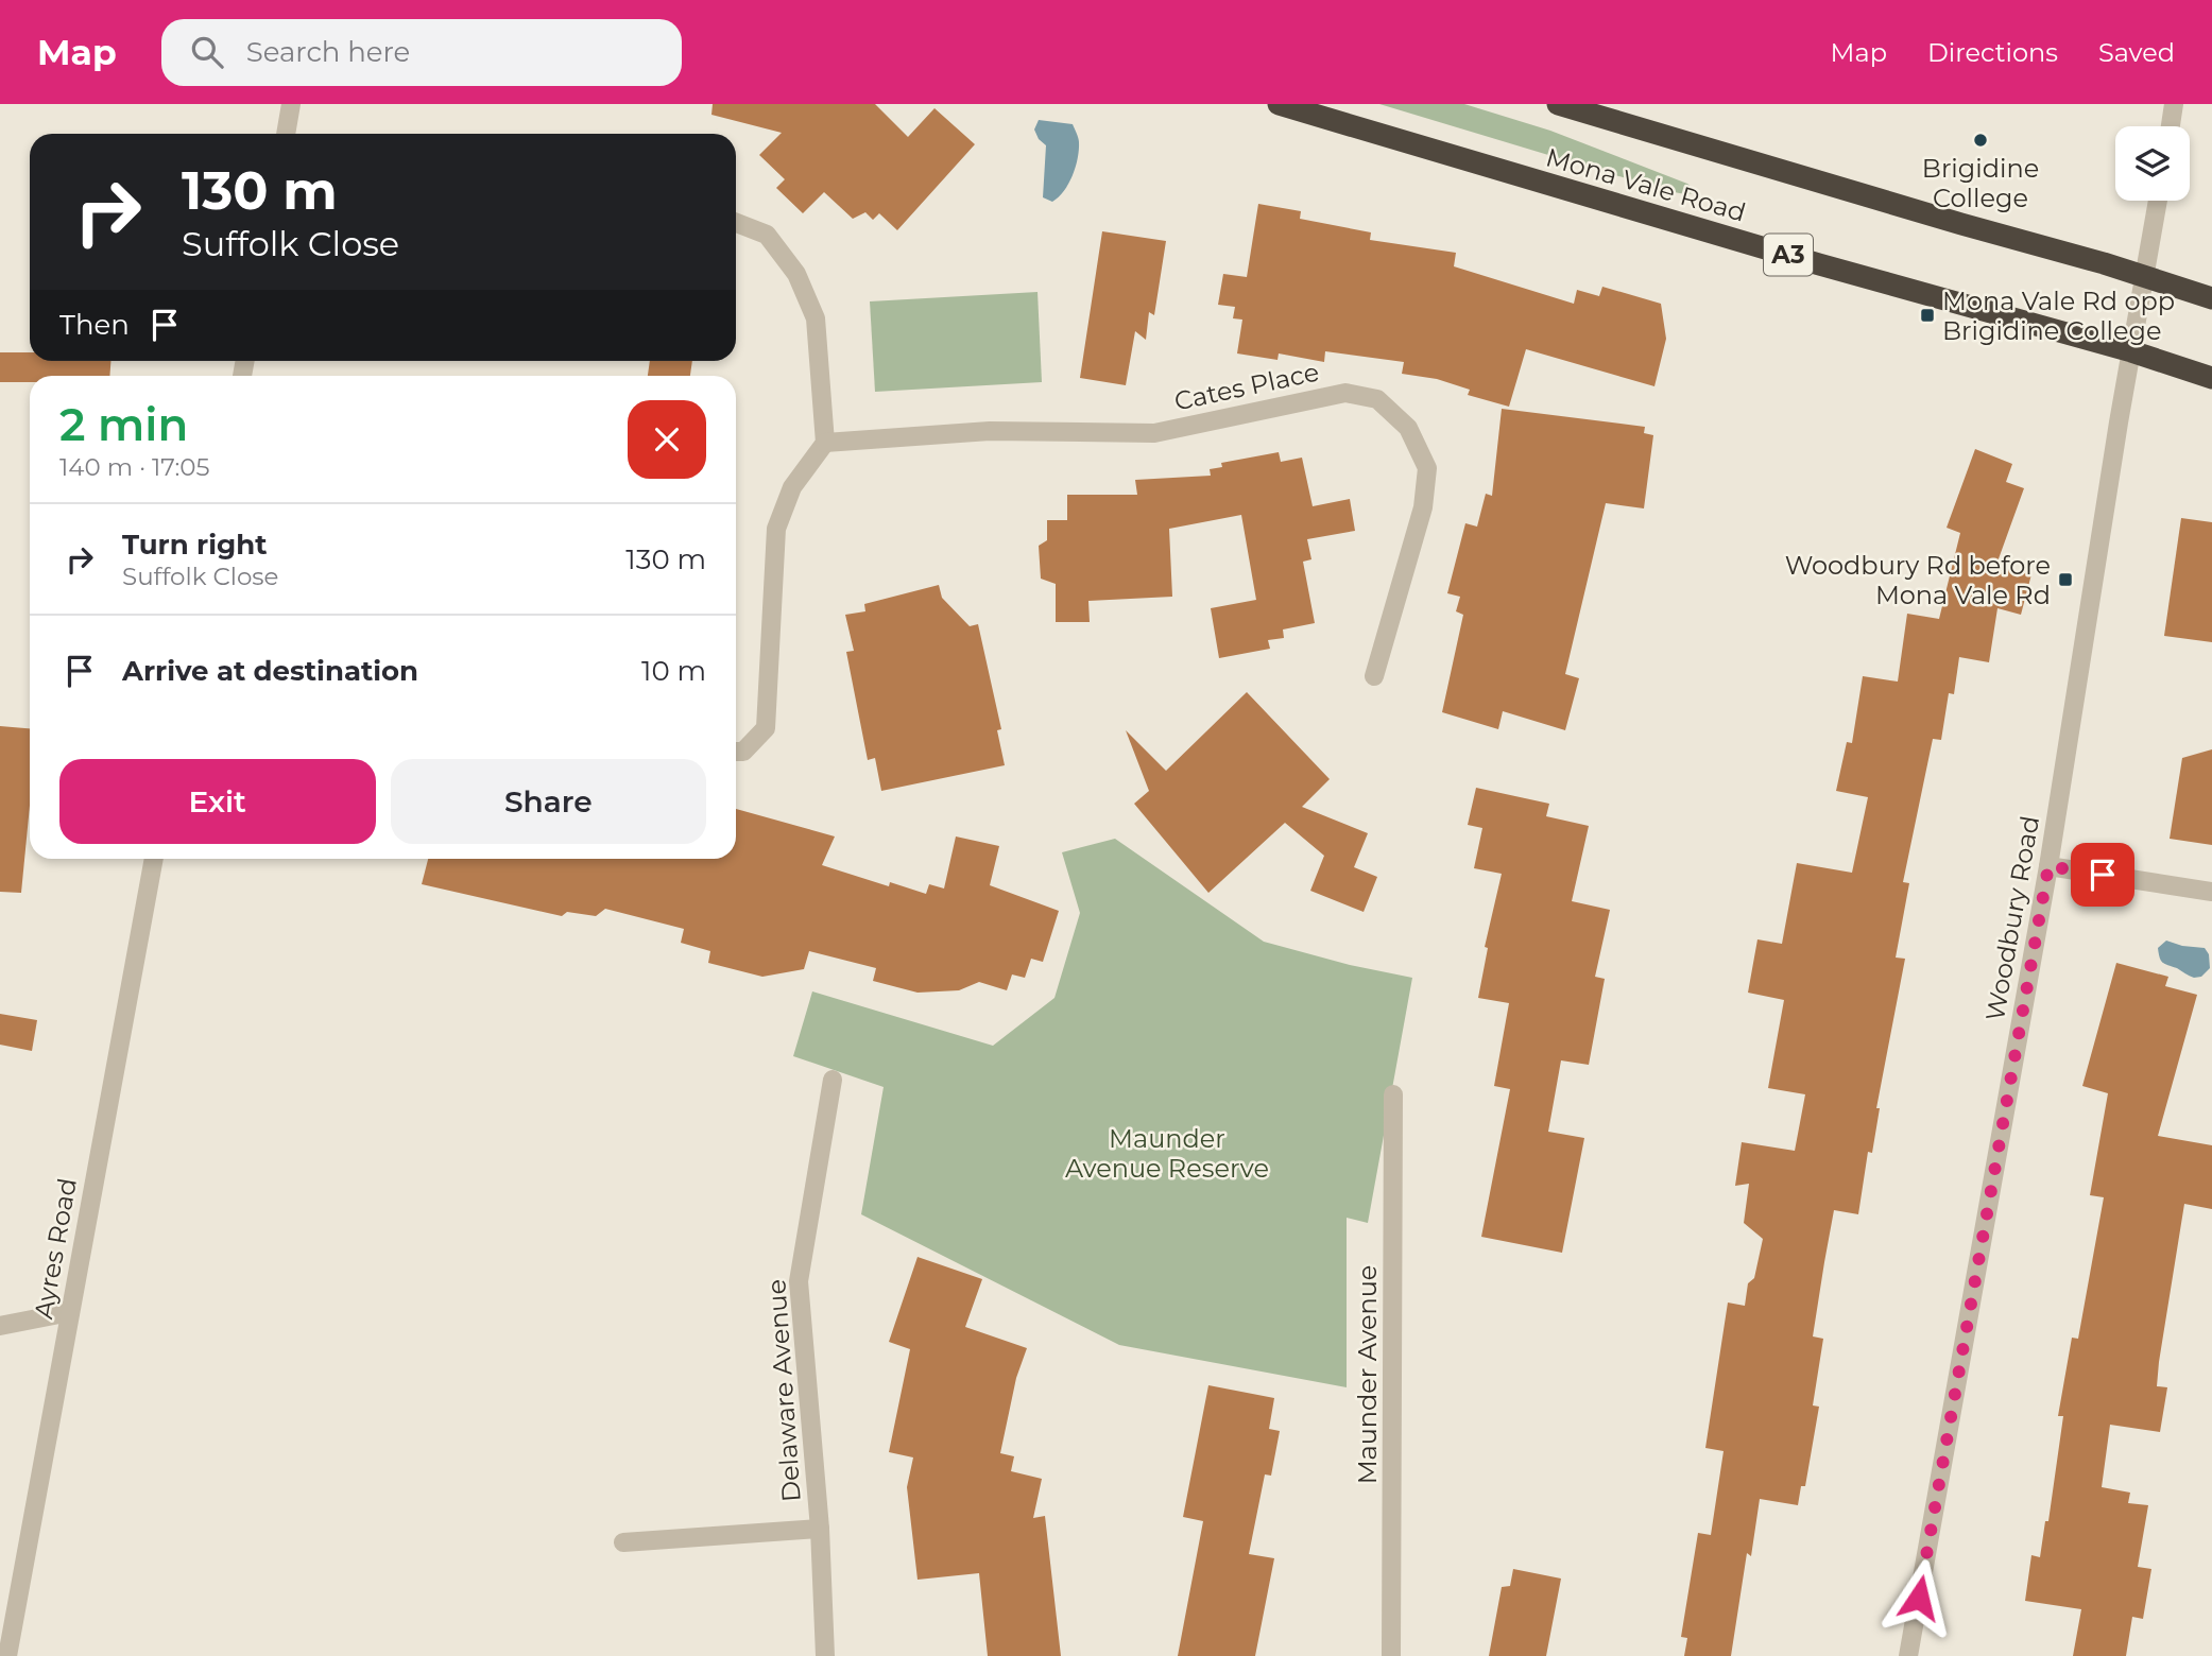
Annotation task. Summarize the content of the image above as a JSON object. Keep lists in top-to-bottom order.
{
  "streets": {
    "highway": ["Mona Vale Road", "A3"],
    "street": [
      "Cates Place",
      "Woodbury Road",
      "Ayres Road",
      "Maunder Avenue",
      "Delaware Avenue"
    ]
  },
  "crossings": [
    ["Mona Vale Road", "Woodbury Road"]
  ],
  "parks": ["Maunder Avenue Reserve"],
  "places": {
    "other": ["Brigidine College"],
    "transit": ["Mona Vale Rd opp Brigidine College", "Woodbury Rd before Mona Vale Rd"]
  },
  "page": {
    "header": "Map",
    "search": "Search here",
    "nav": ["Map", "Directions", "Saved"],
    "turn": ["130 m", "Suffolk Close"],
    "then": "Then",
    "heading": ["2 min", "140 m · 17:05"],
    "list": [
      {
        "name": "Turn right",
        "note": "Suffolk Close",
        "value": "130 m"
      },
      {
        "name": "Arrive at destination",
        "value": "10 m"
      }
    ],
    "buttons": ["Exit", "Share"]
  }
}
